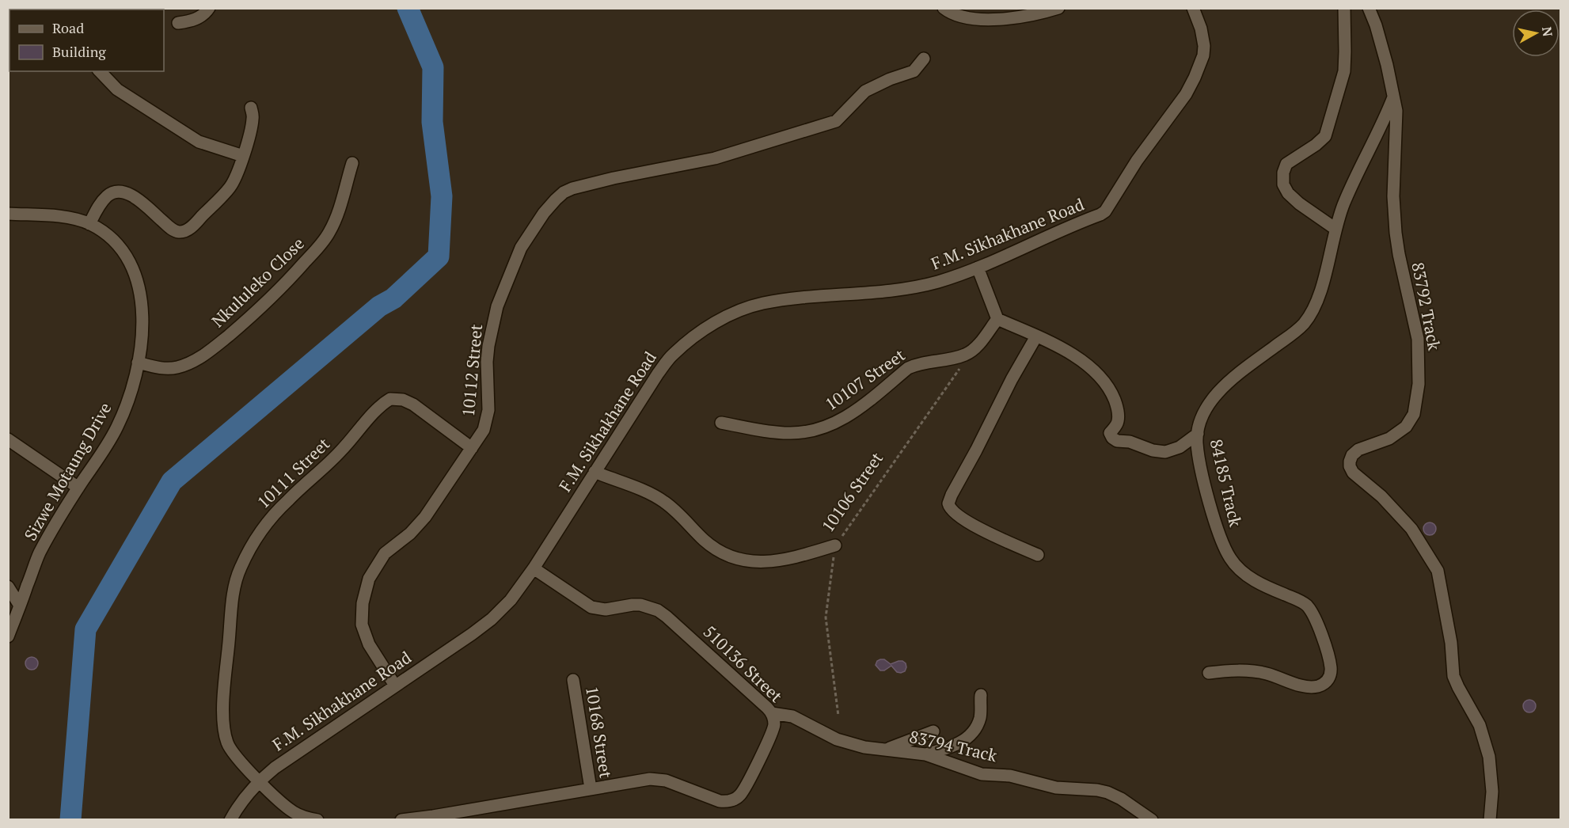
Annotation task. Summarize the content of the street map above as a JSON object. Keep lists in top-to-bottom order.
{
  "streets": {
    "street": [
      "F.M. Sikhakhane Road",
      "Nkululeko Close",
      "83792 Track",
      "10112 Street",
      "10107 Street",
      "Sizwe Motaung Drive",
      "10111 Street",
      "84185 Track",
      "510136 Street",
      "10168 Street",
      "83794 Track"
    ],
    "path": ["10106 Street"]
  },
  "crossings": [
    ["F.M. Sikhakhane Road", "10112 Street"],
    ["F.M. Sikhakhane Road", "10111 Street"],
    ["F.M. Sikhakhane Road", "510136 Street"],
    ["Nkululeko Close", "Sizwe Motaung Drive"],
    ["83792 Track", "84185 Track"],
    ["10112 Street", "10111 Street"],
    ["10107 Street", "10106 Street"],
    ["510136 Street", "10168 Street"],
    ["510136 Street", "83794 Track"]
  ],
  "legend": ["Road", "Building"],
  "north": "right"
}
